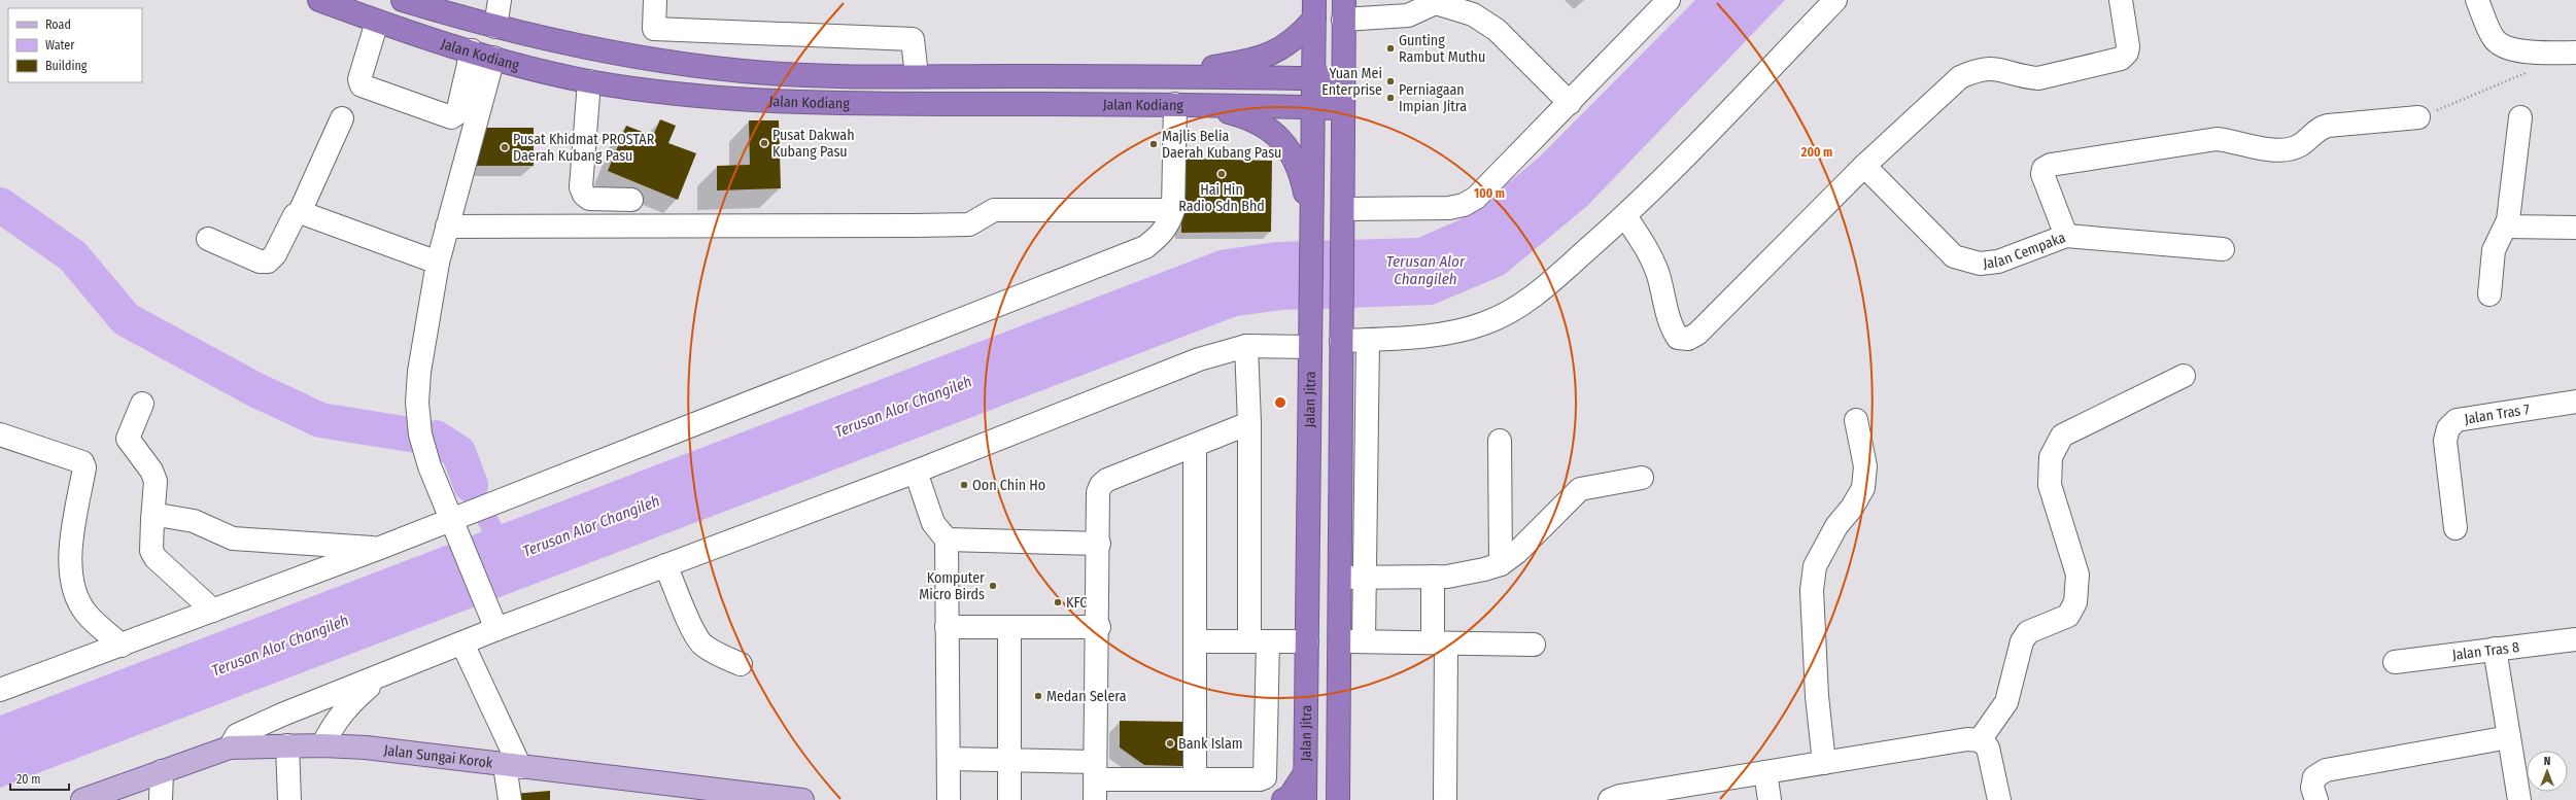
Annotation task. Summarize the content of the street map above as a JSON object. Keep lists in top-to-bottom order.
{
  "streets": {
    "highway": ["Jalan Kodiang", "Jalan Jitra"],
    "main road": ["Jalan Sungai Korok"],
    "street": ["Jalan Cempaka", "Jalan Tras 7", "Jalan Tras 8"]
  },
  "crossings": [
    ["Jalan Kodiang", "Jalan Jitra"]
  ],
  "water": ["Terusan Alor Changileh"],
  "places": [
    "Gunting Rambut Muthu",
    "Yuan Mei Enterprise",
    "Perniagaan Impian Jitra",
    "Pusat Dakwah Kubang Pasu",
    "Majlis Belia Daerah Kubang Pasu",
    "Pusat Khidmat PROSTAR Daerah Kubang Pasu",
    "Hai Hin Radio Sdn Bhd",
    "Oon Chin Ho",
    "Komputer Micro Birds",
    "KFC",
    "Medan Selera",
    "Bank Islam"
  ],
  "legend": ["Road", "Water", "Building"],
  "scale_bar": "20 m",
  "north": "top",
  "rings": ["200 m", "100 m"]
}
